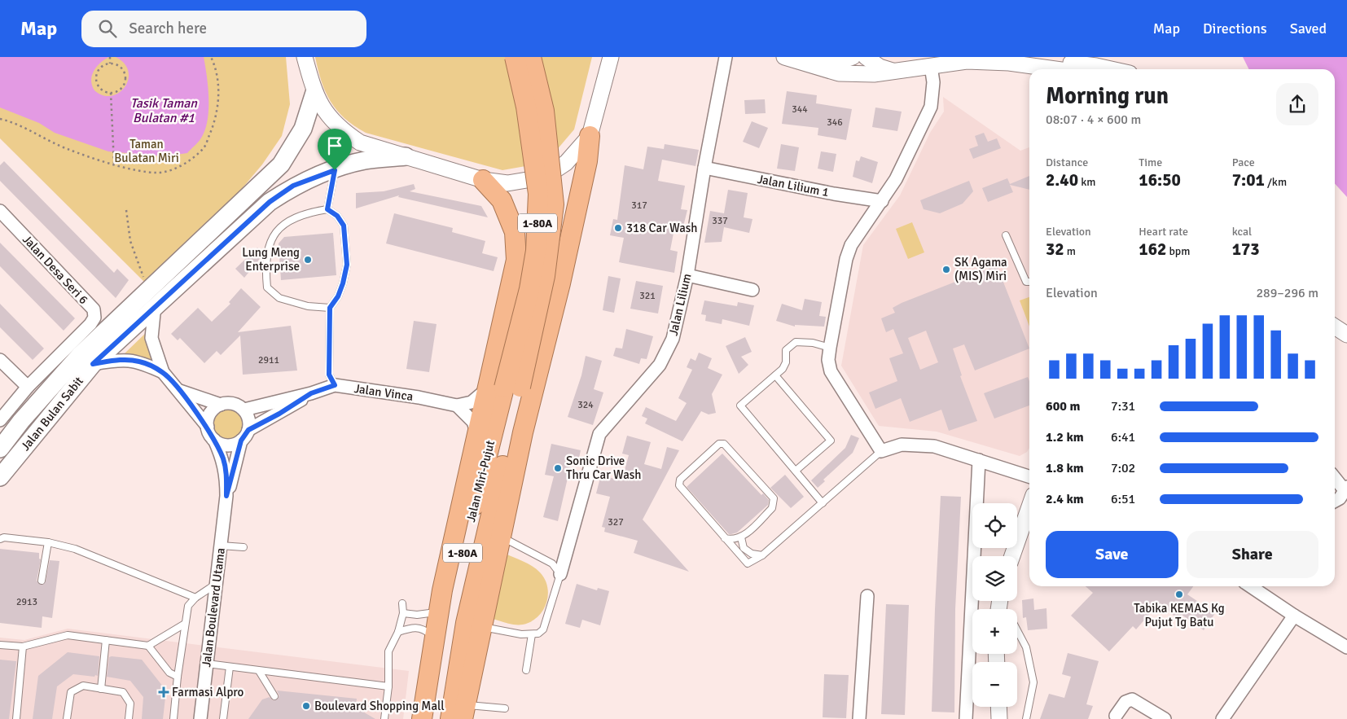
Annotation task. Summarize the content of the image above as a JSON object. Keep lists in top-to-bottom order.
{
  "streets": {
    "highway": ["1-80A", "Jalan Miri-Pujut"],
    "main road": ["Jalan Bulan Sabit"],
    "street": [
      "Jalan Lilium 1",
      "Jalan Desa Seri 6",
      "Jalan Lilium",
      "Jalan Vinca",
      "Jalan Boulevard Utama"
    ]
  },
  "crossings": [
    ["Jalan Lilium 1", "Jalan Lilium"],
    ["1-80A", "Jalan Miri-Pujut"]
  ],
  "water": ["Tasik Taman Bulatan #1"],
  "parks": ["Taman Bulatan Miri"],
  "places": {
    "other": [
      "318 Car Wash",
      "Lung Meng Enterprise",
      "SK Agama (MIS) Miri",
      "Sonic Drive Thru Car Wash",
      "Tabika KEMAS Kg Pujut Tg Batu",
      "Boulevard Shopping Mall"
    ],
    "health": ["Farmasi Alpro"]
  },
  "house_numbers": [
    "344",
    "346",
    "317",
    "337",
    "321",
    "2911",
    "324",
    "327",
    "2913"
  ],
  "page": {
    "header": "Map",
    "search": "Search here",
    "nav": ["Map", "Directions", "Saved"],
    "heading": ["Morning run", "08:07 · 4 × 600 m"],
    "stats": [
      ["Distance", "2.40 km"],
      ["Time", "16:50"],
      ["Pace", "7:01 /km"],
      ["Elevation", "32 m"],
      ["Heart rate", "162 bpm"],
      ["kcal", "173"]
    ],
    "chart": ["Elevation", "289–296 m"],
    "list": [
      {
        "name": "600 m",
        "note": "7:31"
      },
      {
        "name": "1.2 km",
        "note": "6:41"
      },
      {
        "name": "1.8 km",
        "note": "7:02"
      },
      {
        "name": "2.4 km",
        "note": "6:51"
      }
    ],
    "map_buttons": ["+", "−"],
    "buttons": ["Save", "Share"]
  }
}
